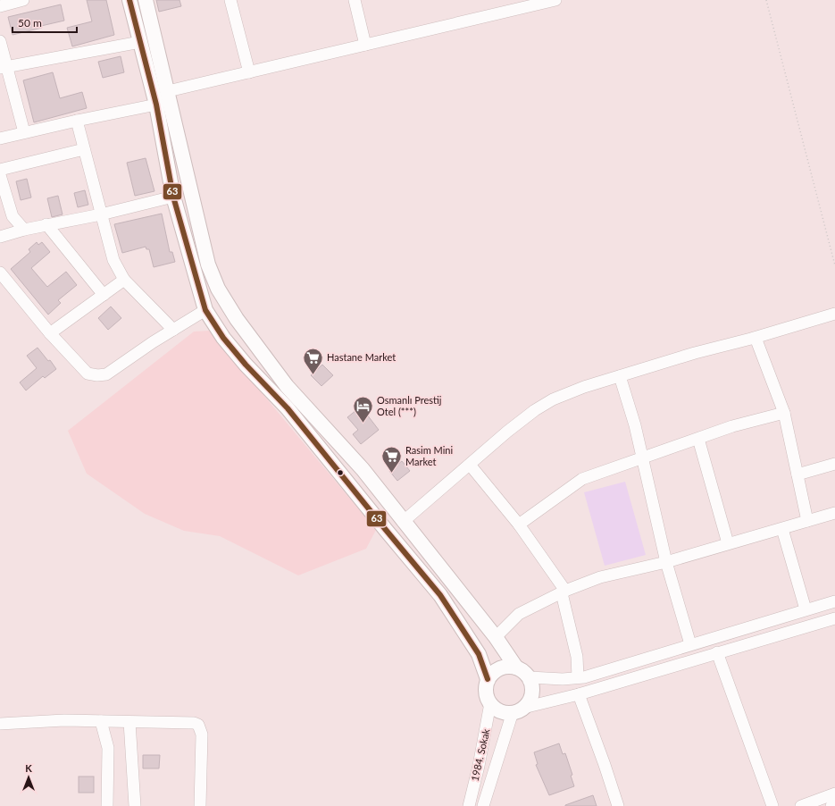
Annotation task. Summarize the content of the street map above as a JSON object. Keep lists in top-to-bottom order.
{
  "streets": {
    "street": ["1984. Sokak"]
  },
  "places": {
    "supermarket": ["Hastane Market", "Rasim Mini Market"],
    "hotel": ["Osmanlı Prestij Otel (***)"]
  },
  "lines": ["transit line 63"],
  "scale_bar": "50 m",
  "north": "top"
}
